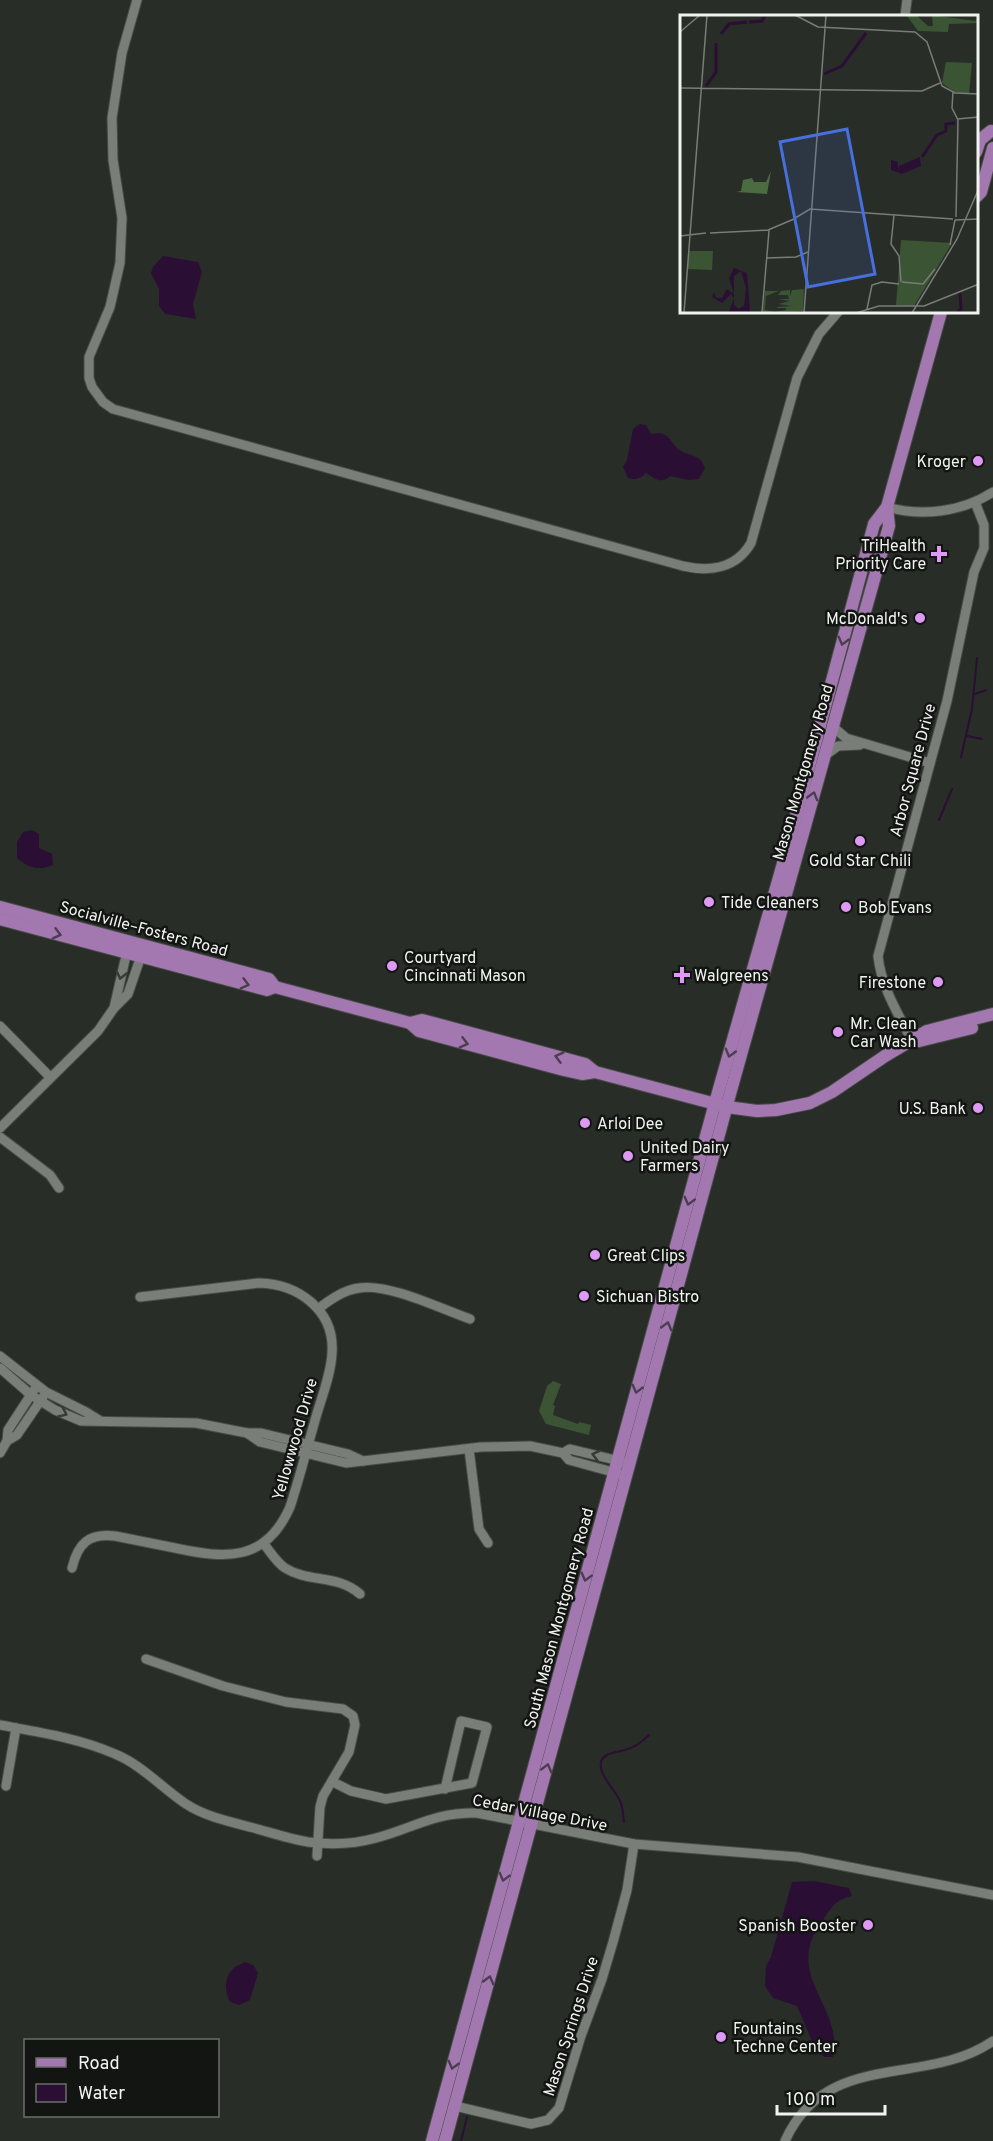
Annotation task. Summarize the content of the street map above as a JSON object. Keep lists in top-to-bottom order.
{
  "streets": {
    "main road": ["Mason Montgomery Road", "Socialville–Fosters Road", "South Mason Montgomery Road"],
    "street": [
      "Arbor Square Drive",
      "Yellowwood Drive",
      "Cedar Village Drive",
      "Mason Springs Drive"
    ]
  },
  "crossings": [
    ["Arbor Square Drive", "Socialville–Fosters Road"],
    ["Mason Montgomery Road", "Socialville–Fosters Road"],
    ["Mason Montgomery Road", "South Mason Montgomery Road"],
    ["Socialville–Fosters Road", "South Mason Montgomery Road"],
    ["South Mason Montgomery Road", "Cedar Village Drive"],
    ["South Mason Montgomery Road", "Mason Springs Drive"],
    ["Cedar Village Drive", "Mason Springs Drive"]
  ],
  "places": {
    "other": [
      "Kroger",
      "McDonald's",
      "Gold Star Chili",
      "Tide Cleaners",
      "Bob Evans",
      "Courtyard Cincinnati Mason",
      "Firestone",
      "Mr. Clean Car Wash",
      "U.S. Bank",
      "Arloi Dee",
      "United Dairy Farmers",
      "Great Clips",
      "Sichuan Bistro",
      "Spanish Booster",
      "Fountains Techne Center"
    ],
    "health": ["TriHealth Priority Care", "Walgreens"]
  },
  "legend": ["Road", "Water"],
  "scale_bar": "100 m"
}
